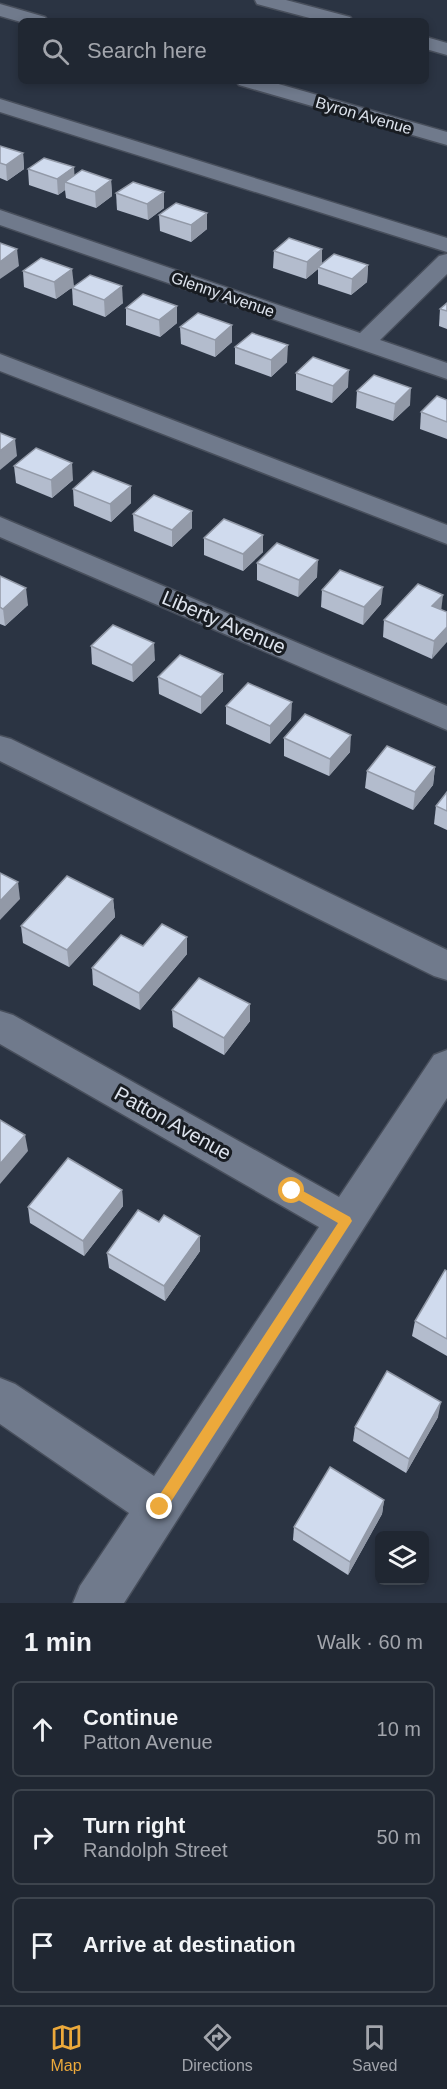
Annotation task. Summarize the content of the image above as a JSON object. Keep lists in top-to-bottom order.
{
  "streets": {
    "street": [
      "Byron Avenue",
      "Glenny Avenue",
      "Liberty Avenue",
      "Patton Avenue"
    ]
  },
  "page": {
    "search": "Search here",
    "heading": ["1 min", "Walk · 60 m"],
    "list": [
      ["Continue", "Patton Avenue", "10 m"],
      ["Turn right", "Randolph Street", "50 m"],
      "Arrive at destination"
    ],
    "nav": ["Map", "Directions", "Saved"]
  }
}
